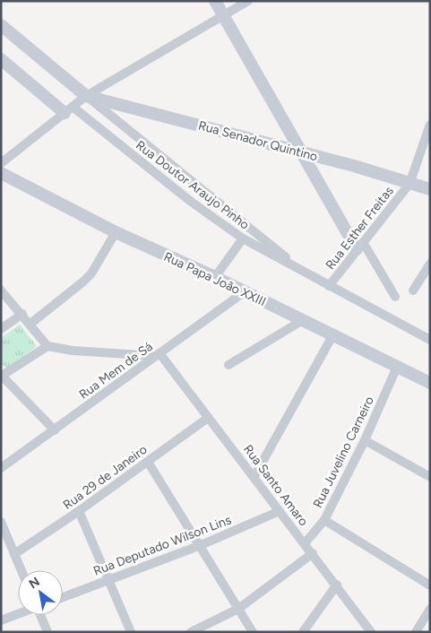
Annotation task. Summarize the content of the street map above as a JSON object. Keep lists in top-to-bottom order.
{
  "streets": {
    "street": [
      "Rua Senador Quintino",
      "Rua Doutor Araujo Pinho",
      "Rua Esther Freitas",
      "Rua Papa João XXIII",
      "Rua Mem de Sá",
      "Rua Juvelino Carneiro",
      "Rua 29 de Janeiro",
      "Rua Santo Amaro",
      "Rua Deputado Wilson Lins"
    ]
  },
  "crossings": [
    ["Rua Senador Quintino", "Rua Doutor Araujo Pinho"],
    ["Rua Senador Quintino", "Rua Esther Freitas"],
    ["Rua Doutor Araujo Pinho", "Rua Esther Freitas"],
    ["Rua Papa João XXIII", "Rua Mem de Sá"],
    ["Rua Papa João XXIII", "Rua Juvelino Carneiro"],
    ["Rua Mem de Sá", "Rua Santo Amaro"],
    ["Rua Juvelino Carneiro", "Rua Santo Amaro"],
    ["Rua 29 de Janeiro", "Rua Santo Amaro"],
    ["Rua Santo Amaro", "Rua Deputado Wilson Lins"]
  ],
  "north": "top left"
}
